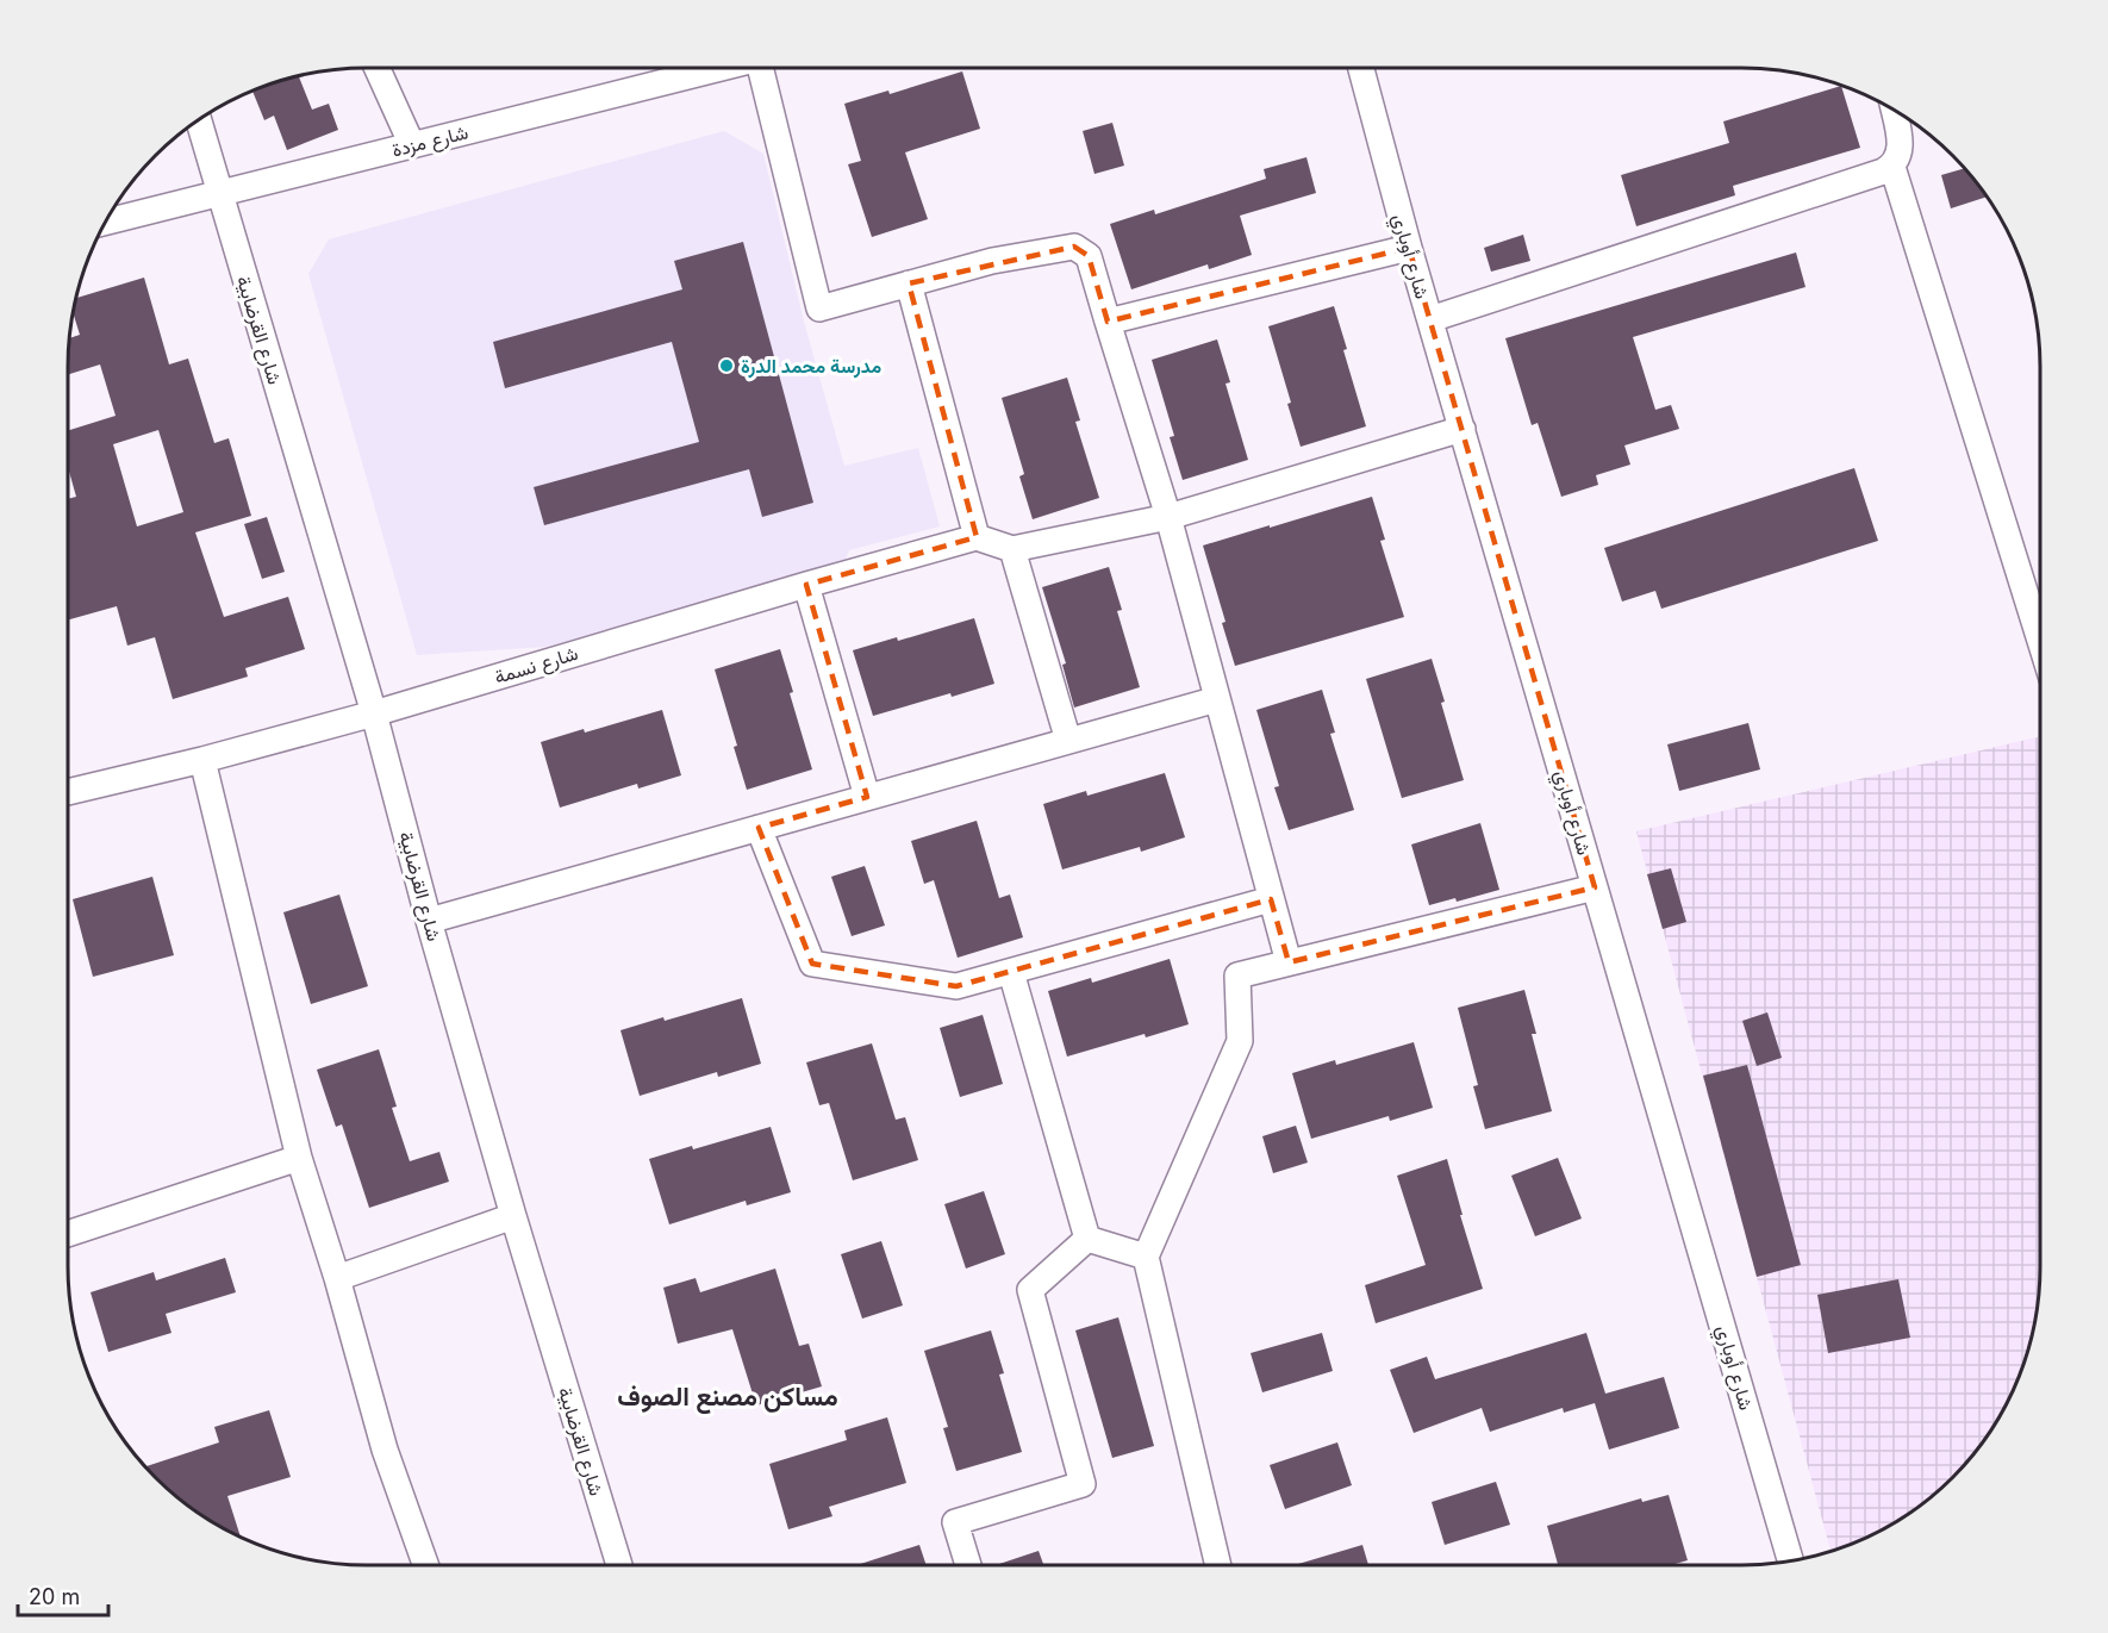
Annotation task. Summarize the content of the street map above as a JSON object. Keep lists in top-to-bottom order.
{
  "streets": {
    "street": [
      "شارع مزدة",
      "شارع أوباري",
      "شارع القرضابية",
      "شارع نسمة"
    ]
  },
  "crossings": [
    ["شارع مزدة", "شارع القرضابية"],
    ["شارع القرضابية", "شارع نسمة"]
  ],
  "districts": ["مساكن مصنع الصوف"],
  "places": ["مدرسة محمد الدرة"],
  "scale_bar": "20 m"
}
